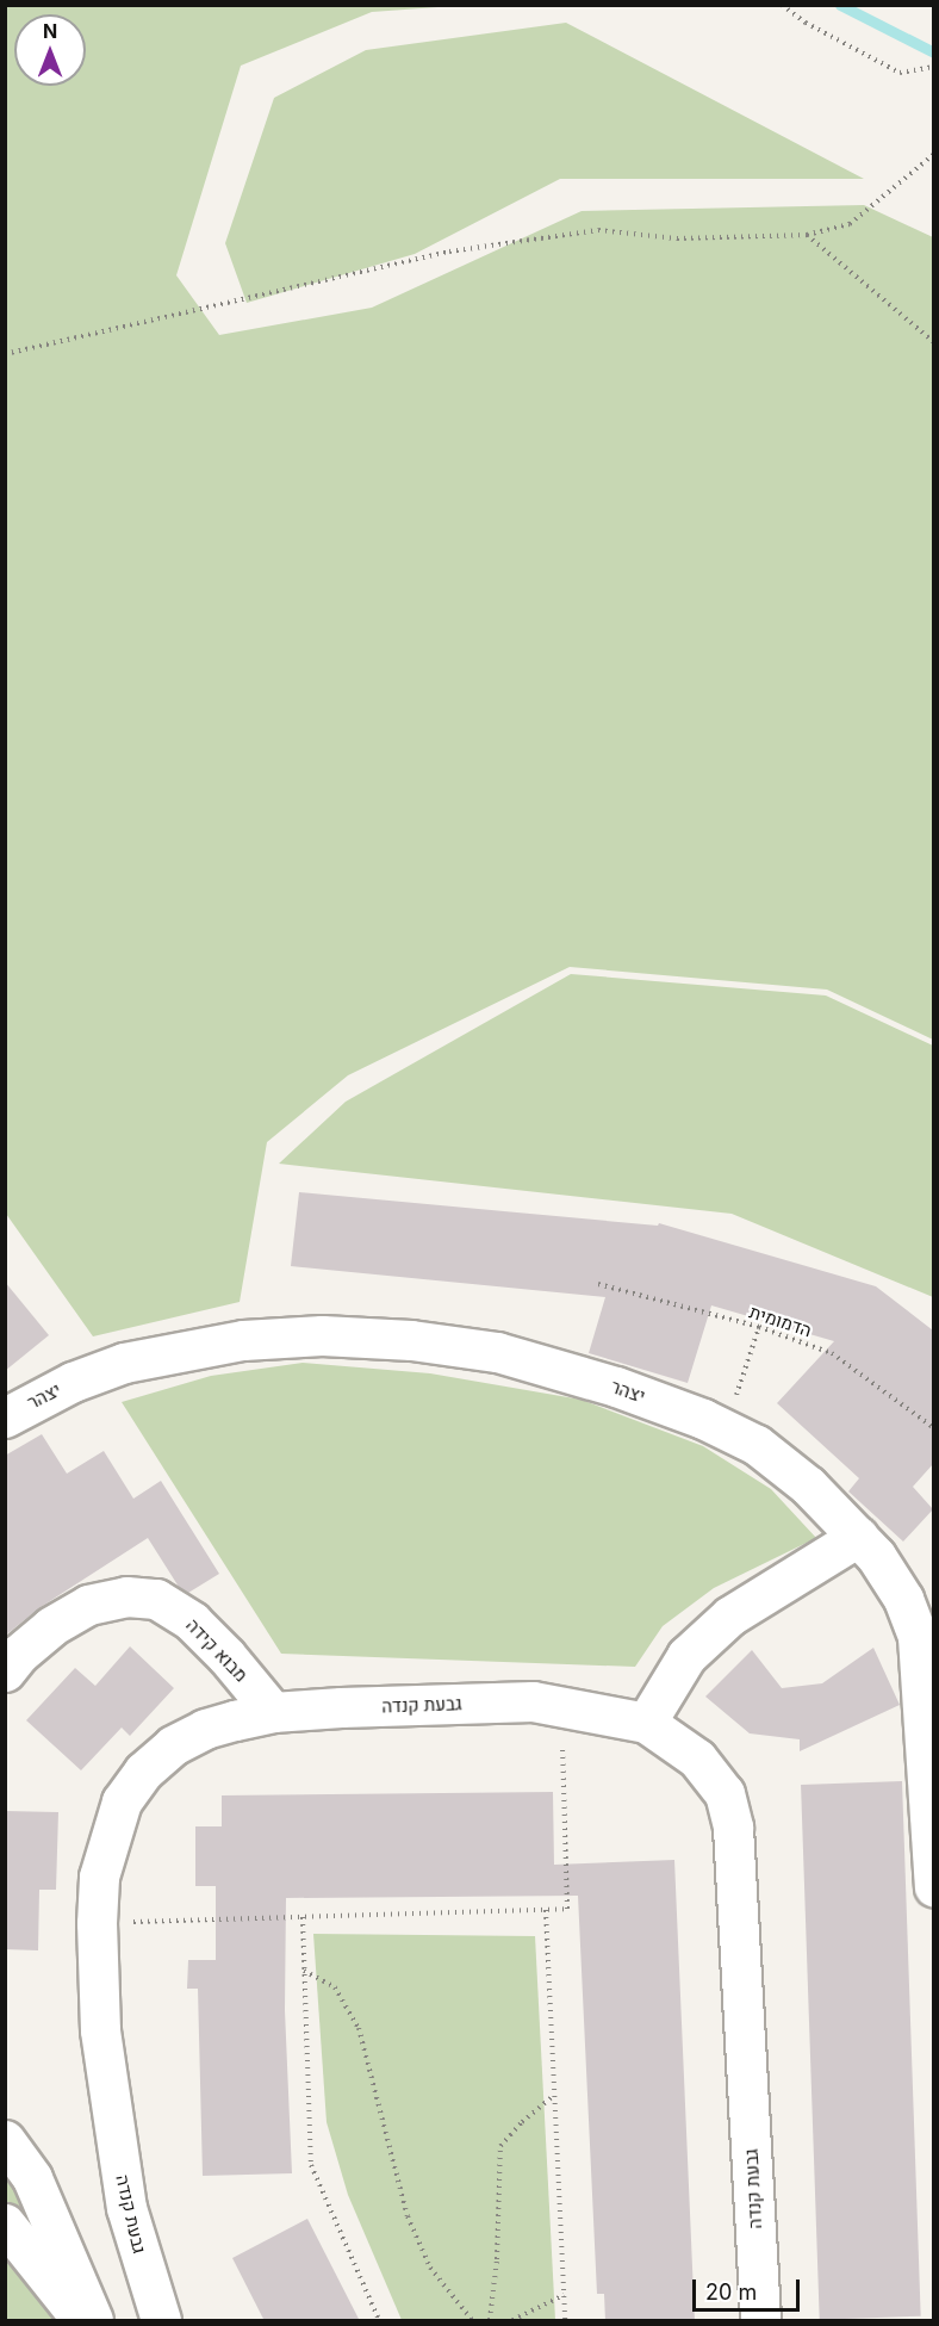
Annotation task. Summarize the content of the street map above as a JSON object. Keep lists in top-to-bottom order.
{
  "streets": {
    "street": ["יצהר", "מבוא קידה", "גבעת קנדה"],
    "path": ["הדמומית"]
  },
  "crossings": [
    ["מבוא קידה", "גבעת קנדה"]
  ],
  "scale_bar": "20 m",
  "north": "top"
}
